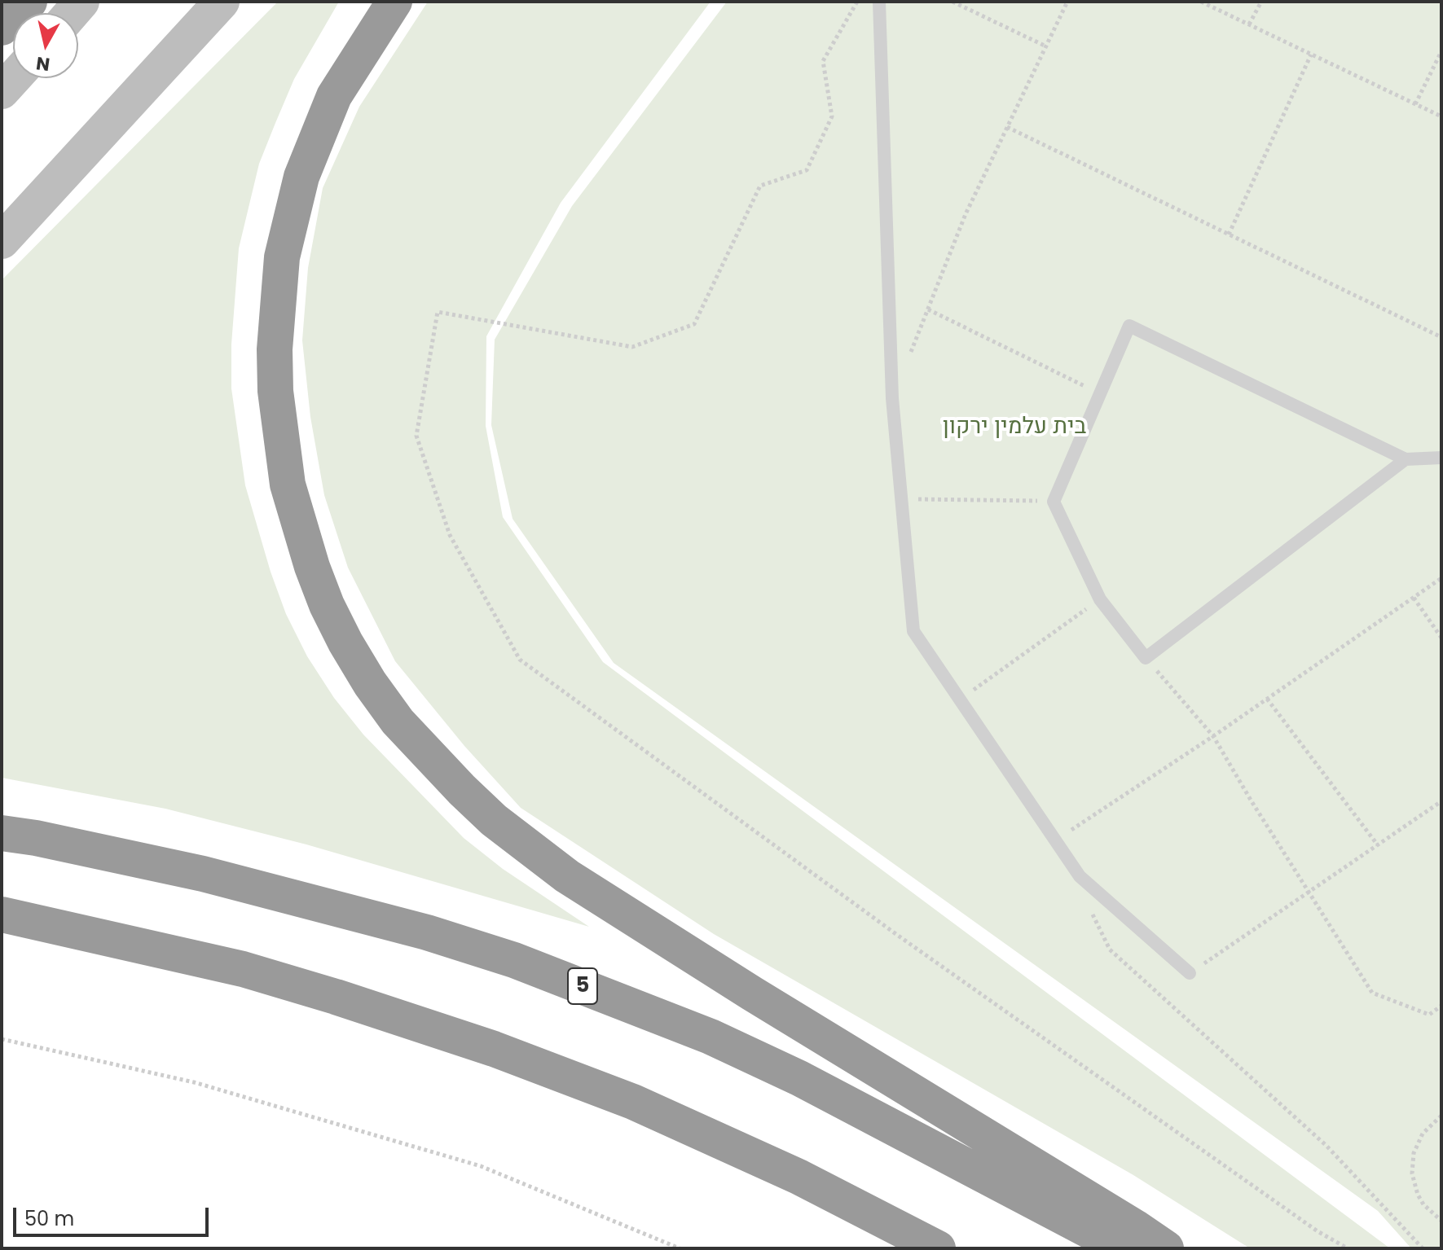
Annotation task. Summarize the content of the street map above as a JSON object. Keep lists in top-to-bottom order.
{
  "streets": {
    "highway": ["5"]
  },
  "parks": ["בית עלמין ירקון"],
  "scale_bar": "50 m",
  "north": "bottom"
}
